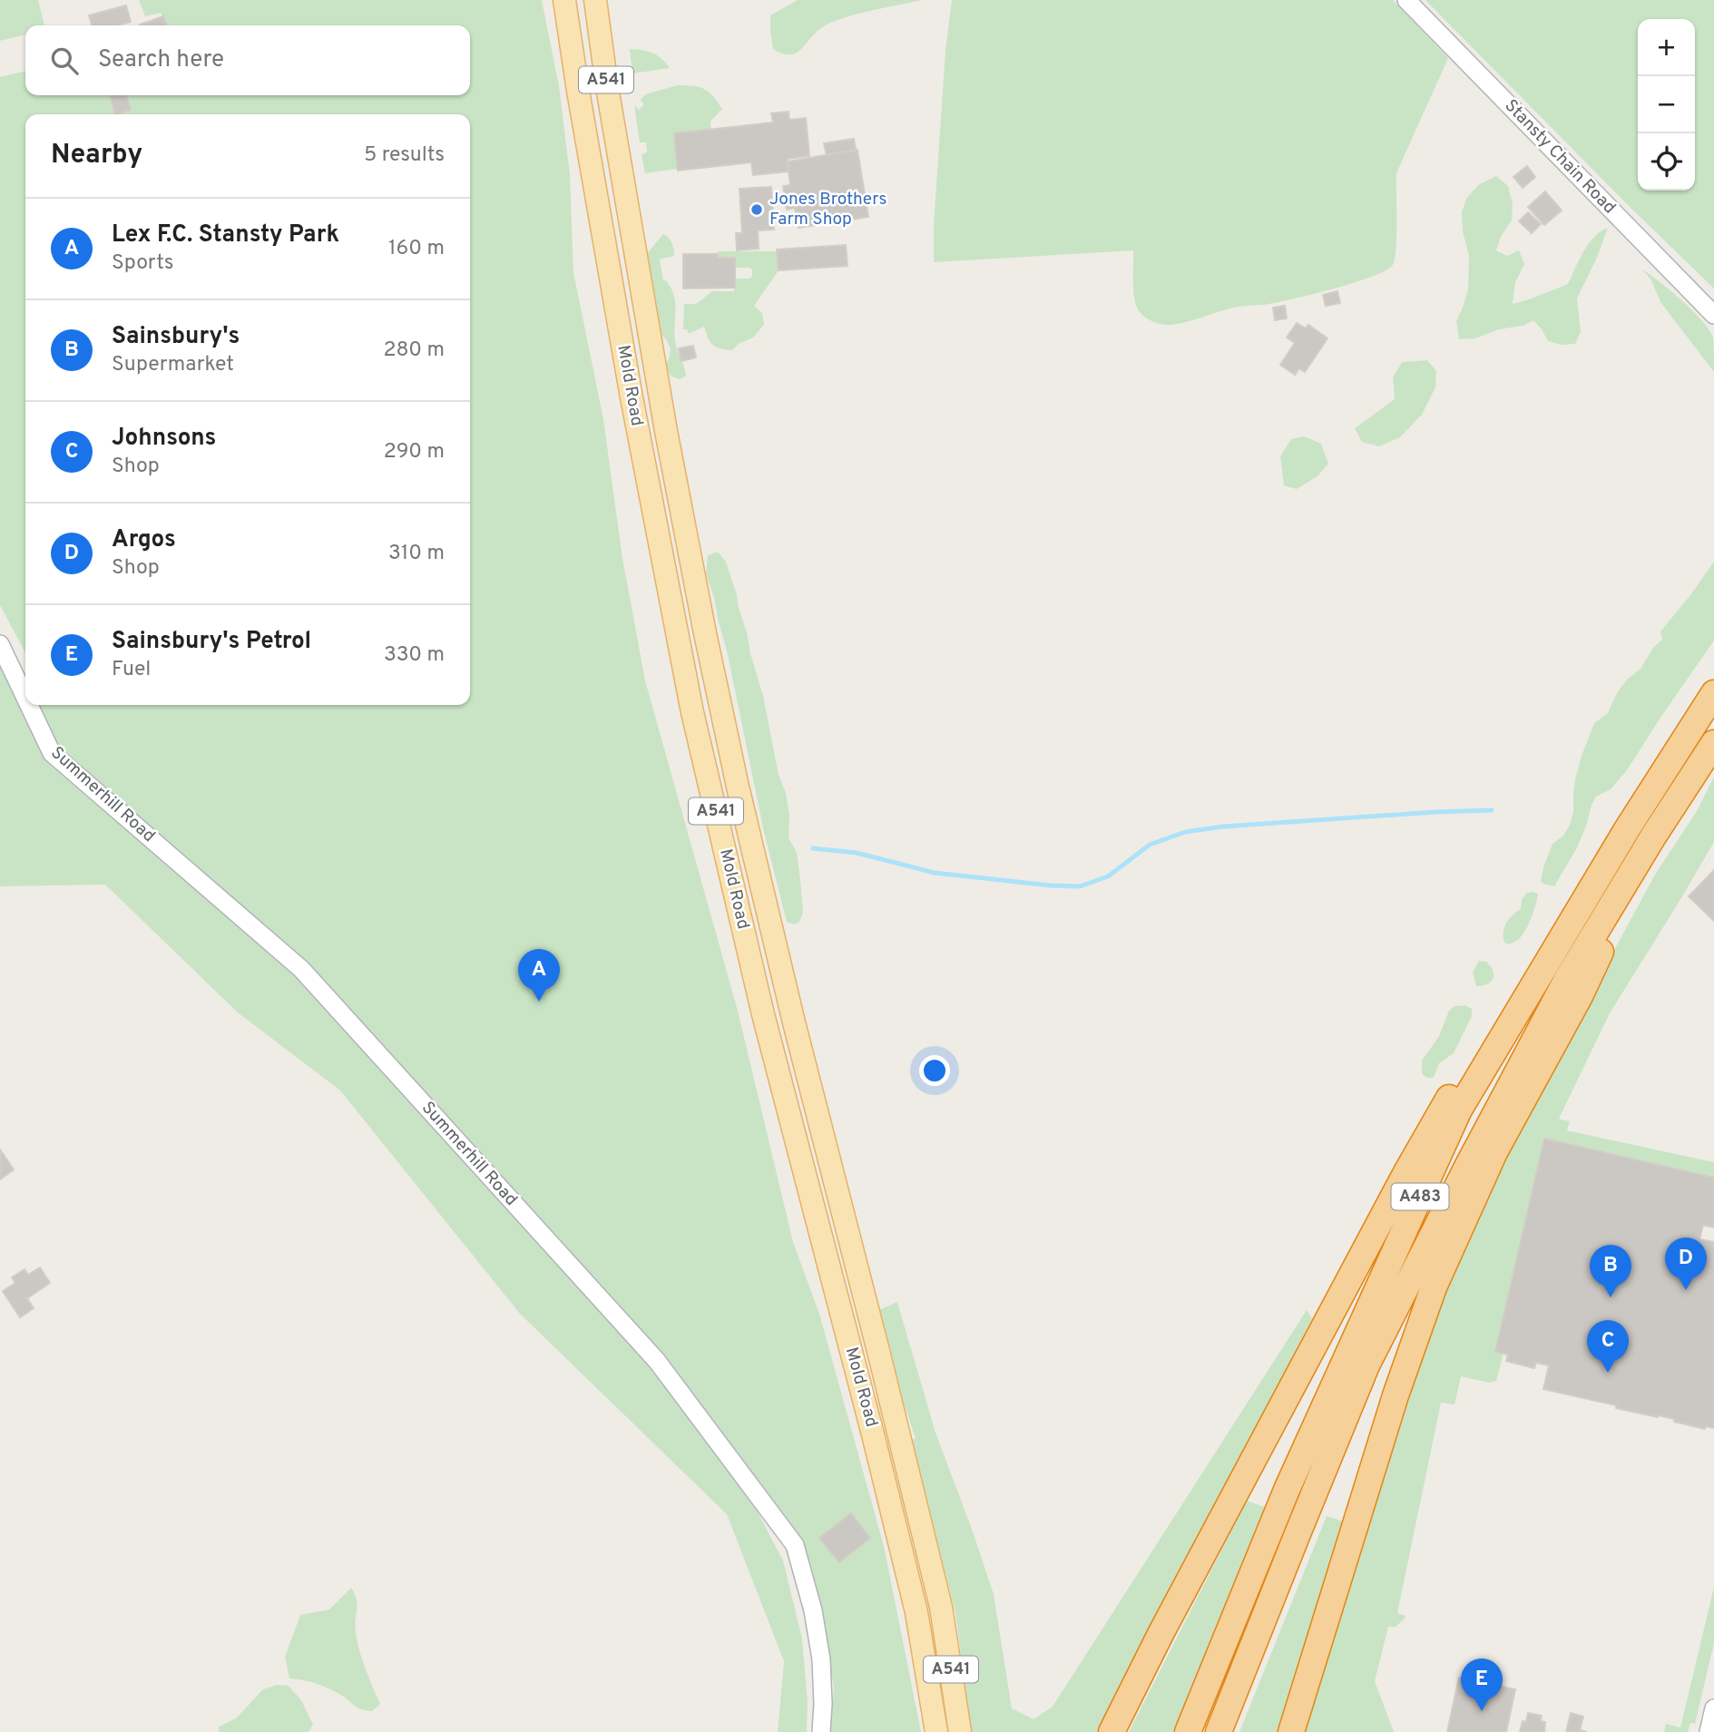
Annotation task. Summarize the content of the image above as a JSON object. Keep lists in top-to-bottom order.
{
  "streets": {
    "highway": ["A483"],
    "main road": ["A541", "Mold Road"],
    "street": ["Stansty Chain Road", "Summerhill Road"]
  },
  "places": ["Jones Brothers Farm Shop"],
  "page": {
    "map_buttons": ["+", "−"],
    "search": "Search here",
    "heading": ["Nearby", "5 results"],
    "list": [
      {
        "mark": "A",
        "name": "Lex F.C. Stansty Park",
        "note": "Sports",
        "value": "160 m"
      },
      {
        "mark": "B",
        "name": "Sainsbury's",
        "note": "Supermarket",
        "value": "280 m"
      },
      {
        "mark": "C",
        "name": "Johnsons",
        "note": "Shop",
        "value": "290 m"
      },
      {
        "mark": "D",
        "name": "Argos",
        "note": "Shop",
        "value": "310 m"
      },
      {
        "mark": "E",
        "name": "Sainsbury's Petrol",
        "note": "Fuel",
        "value": "330 m"
      }
    ],
    "pins": [
      "A",
      "D",
      "B",
      "C",
      "E"
    ]
  }
}
